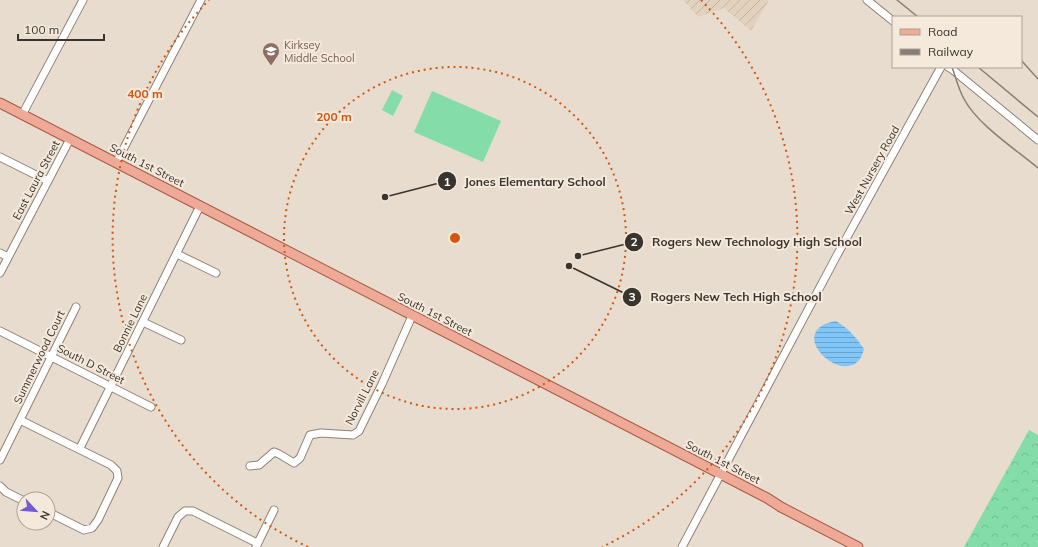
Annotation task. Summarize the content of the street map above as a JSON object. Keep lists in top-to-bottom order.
{
  "streets": {
    "main road": ["South 1st Street"],
    "street": [
      "West Nursery Road",
      "East Laura Street",
      "Bonnie Lane",
      "Summerwood Court",
      "South D Street",
      "Norvill Lane"
    ]
  },
  "crossings": [
    ["South 1st Street", "West Nursery Road"],
    ["South 1st Street", "East Laura Street"],
    ["South 1st Street", "Bonnie Lane"],
    ["South 1st Street", "Norvill Lane"],
    ["Bonnie Lane", "South D Street"],
    ["Summerwood Court", "South D Street"]
  ],
  "places": {
    "school or university": ["Kirksey Middle School"],
    "other": ["Jones Elementary School", "Rogers New Technology High School", "Rogers New Tech High School"]
  },
  "legend": ["Road", "Railway"],
  "scale_bar": "100 m",
  "north": "bottom right",
  "rings": ["400 m", "200 m"]
}
